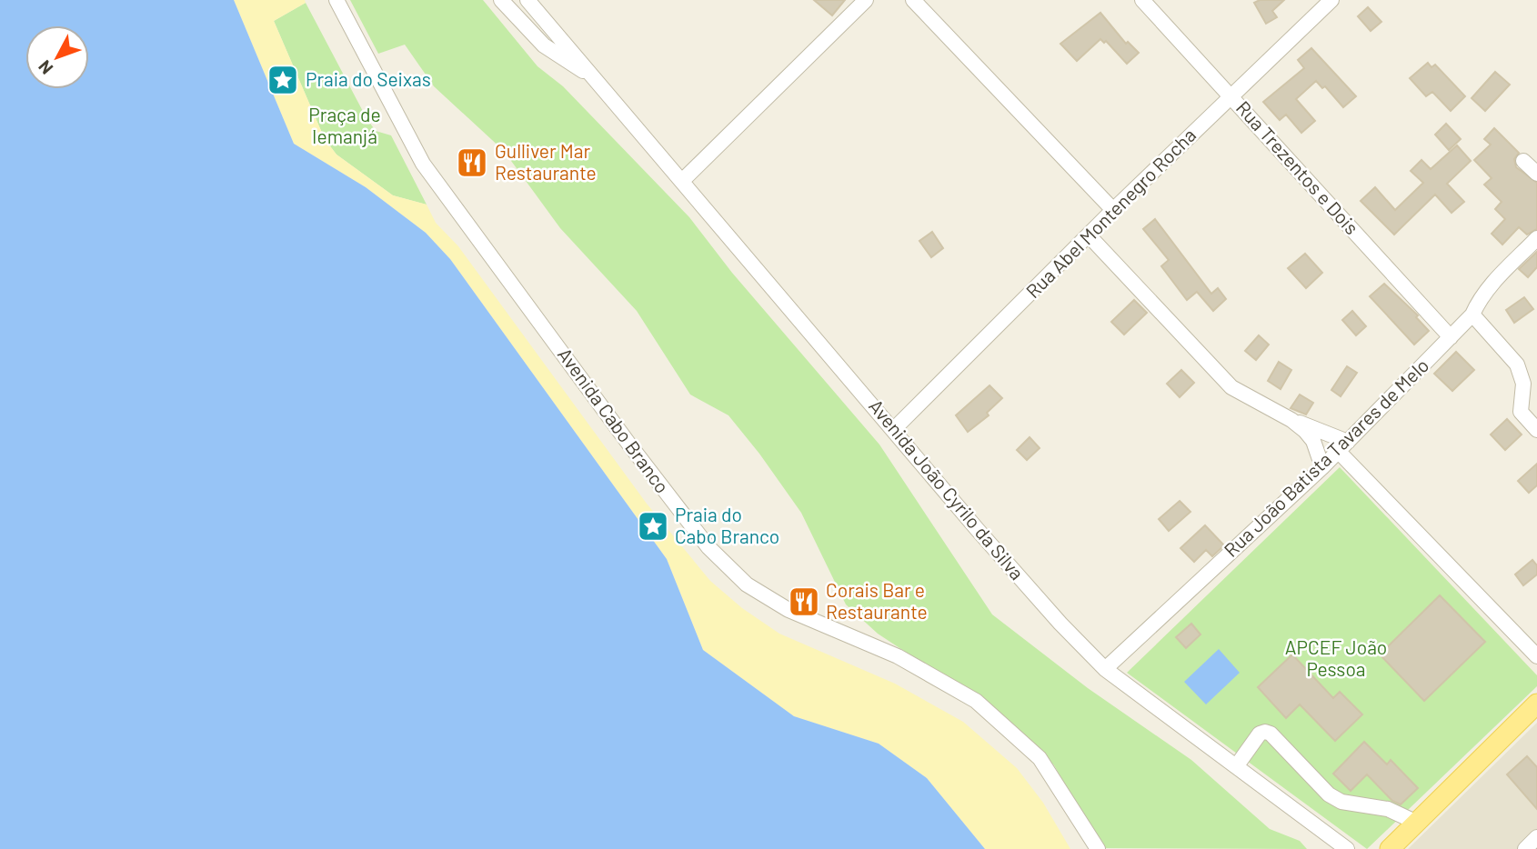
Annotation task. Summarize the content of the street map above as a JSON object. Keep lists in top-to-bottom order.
{
  "streets": {
    "street": [
      "Rua Trezentos e Dois",
      "Rua Abel Montenegro Rocha",
      "Avenida Cabo Branco",
      "Rua João Batista Tavares de Melo",
      "Avenida João Cyrilo da Silva"
    ]
  },
  "crossings": [
    ["Rua Trezentos e Dois", "Rua Abel Montenegro Rocha"],
    ["Rua Trezentos e Dois", "Rua João Batista Tavares de Melo"],
    ["Rua Abel Montenegro Rocha", "Avenida João Cyrilo da Silva"],
    ["Rua João Batista Tavares de Melo", "Avenida João Cyrilo da Silva"]
  ],
  "parks": ["Praça de Iemanjá", "APCEF João Pessoa"],
  "places": {
    "place": ["Praia do Seixas", "Praia do Cabo Branco"],
    "restaurant": ["Gulliver Mar Restaurante", "Corais Bar e Restaurante"]
  },
  "north": "bottom left"
}
